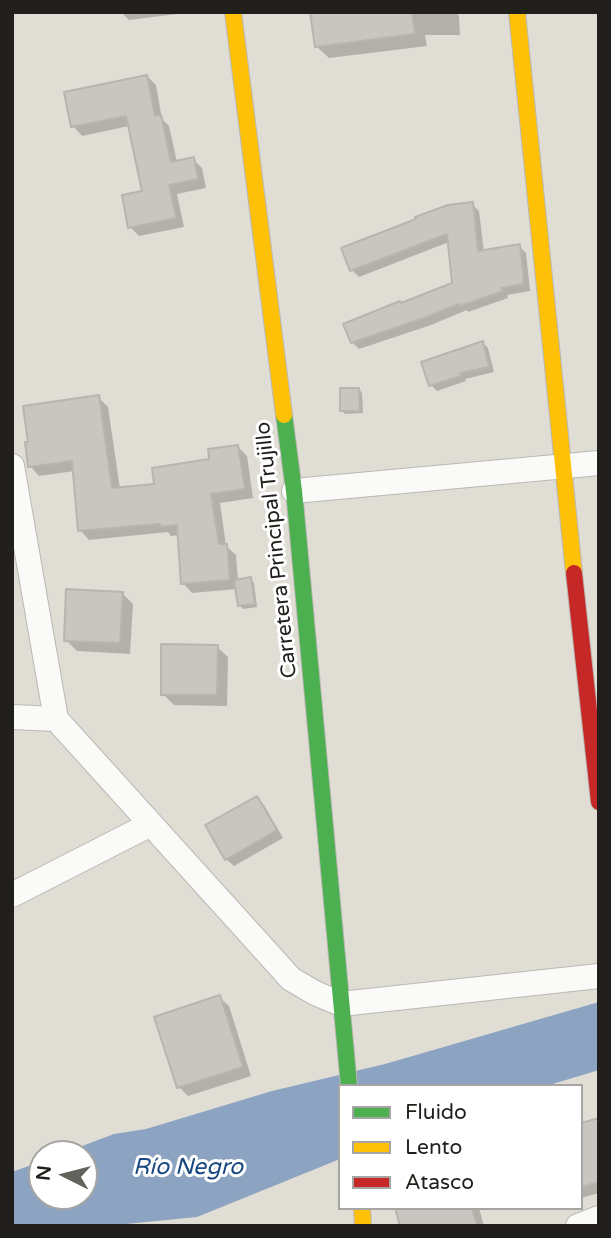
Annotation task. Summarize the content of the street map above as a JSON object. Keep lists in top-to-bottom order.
{
  "streets": {
    "main road": ["Carretera Principal Trujillo"]
  },
  "water": ["Río Negro"],
  "legend": ["Fluido", "Lento", "Atasco"],
  "north": "left"
}
